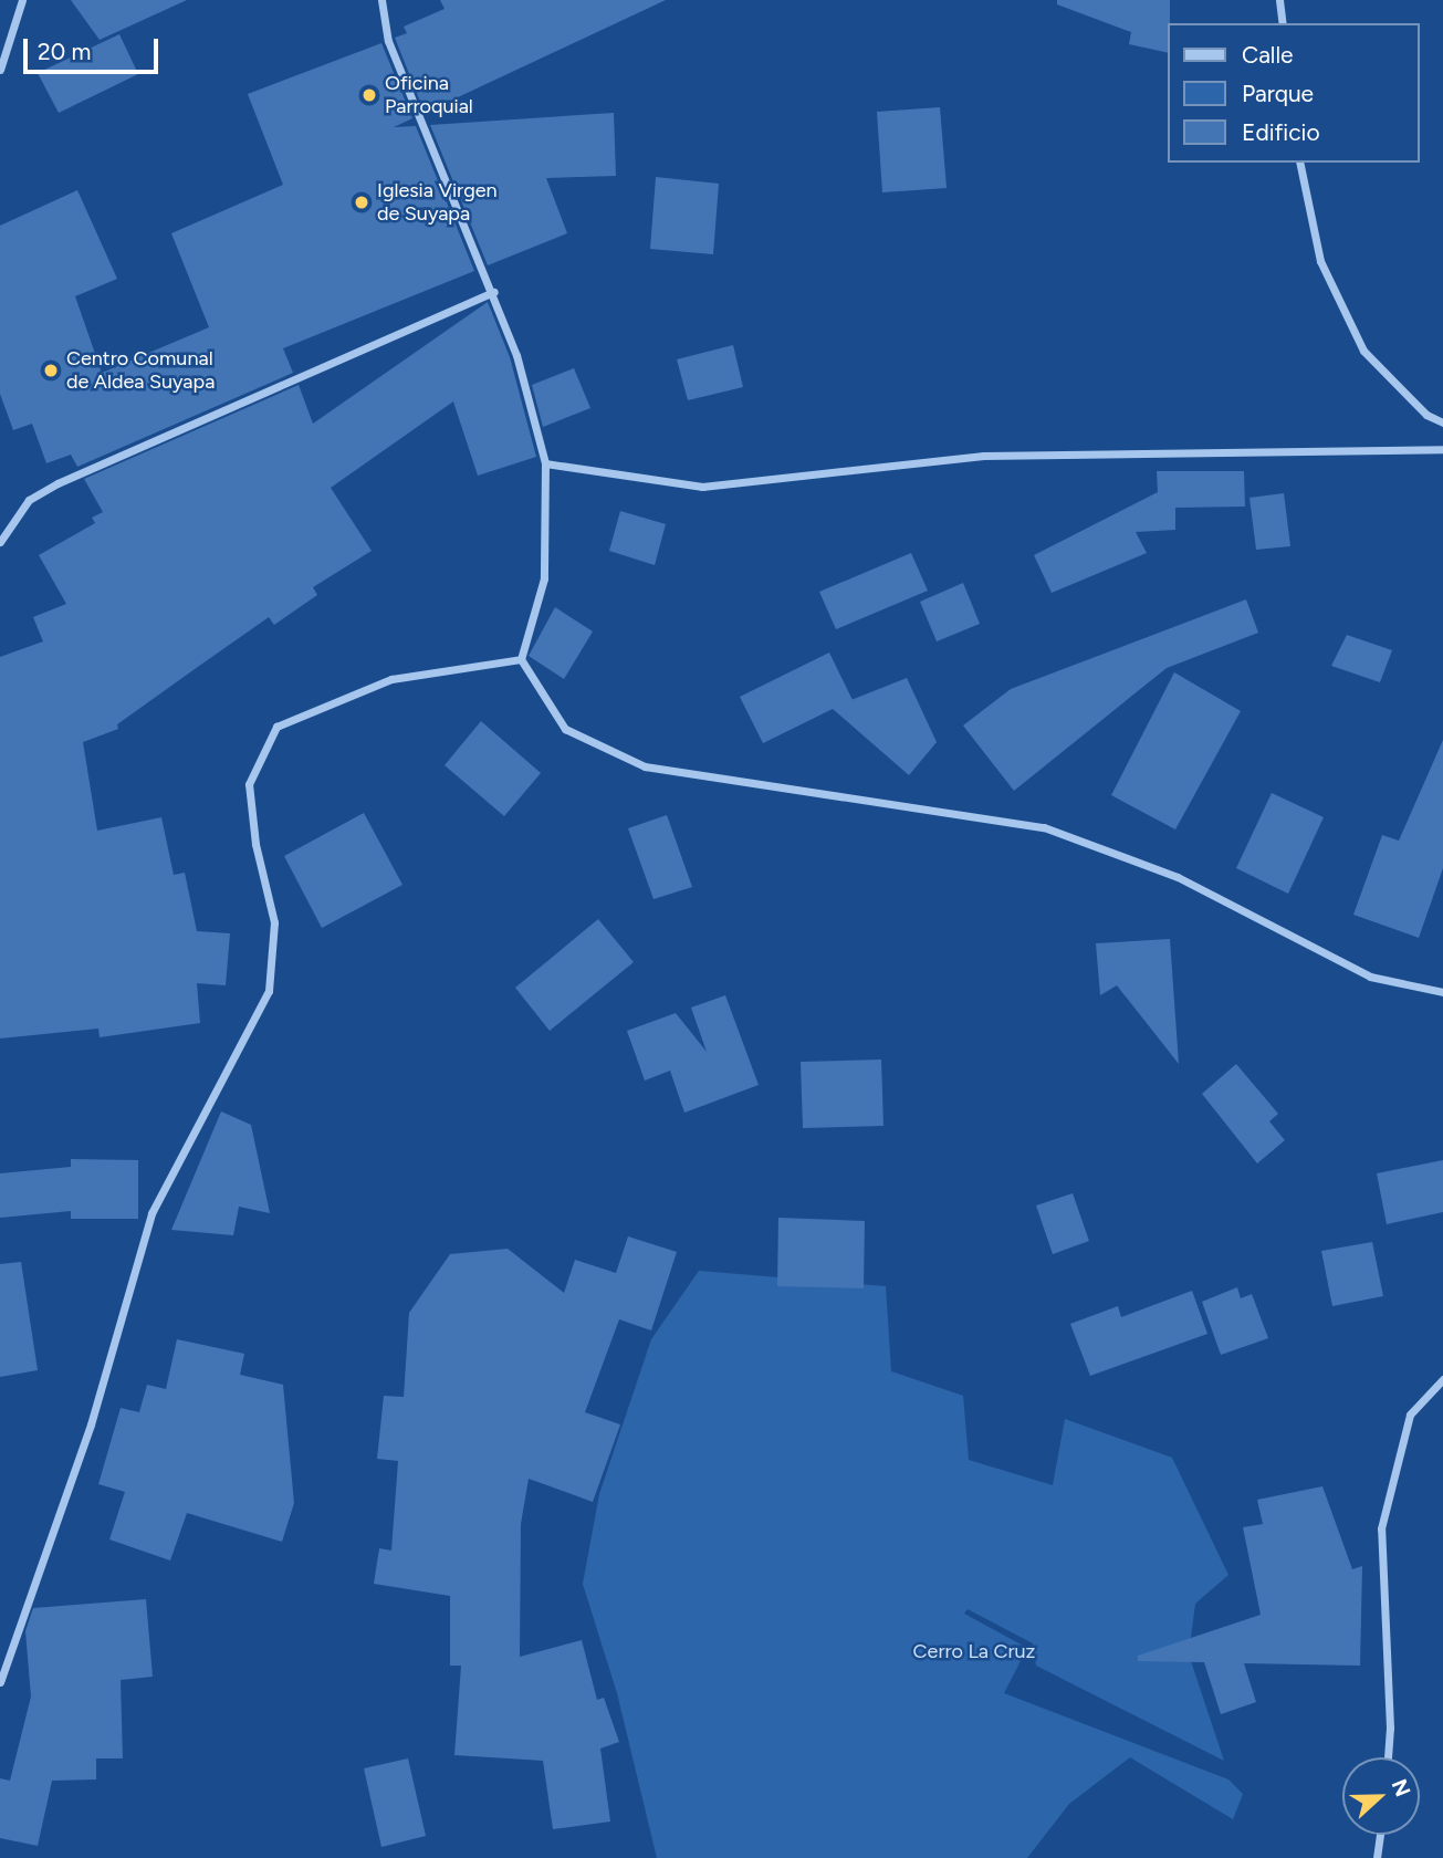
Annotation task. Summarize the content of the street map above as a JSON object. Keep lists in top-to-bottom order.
{
  "parks": ["Cerro La Cruz"],
  "places": ["Oficina Parroquial", "Iglesia Virgen de Suyapa", "Centro Comunal de Aldea Suyapa"],
  "legend": ["Calle", "Parque", "Edificio"],
  "scale_bar": "20 m",
  "north": "right"
}
